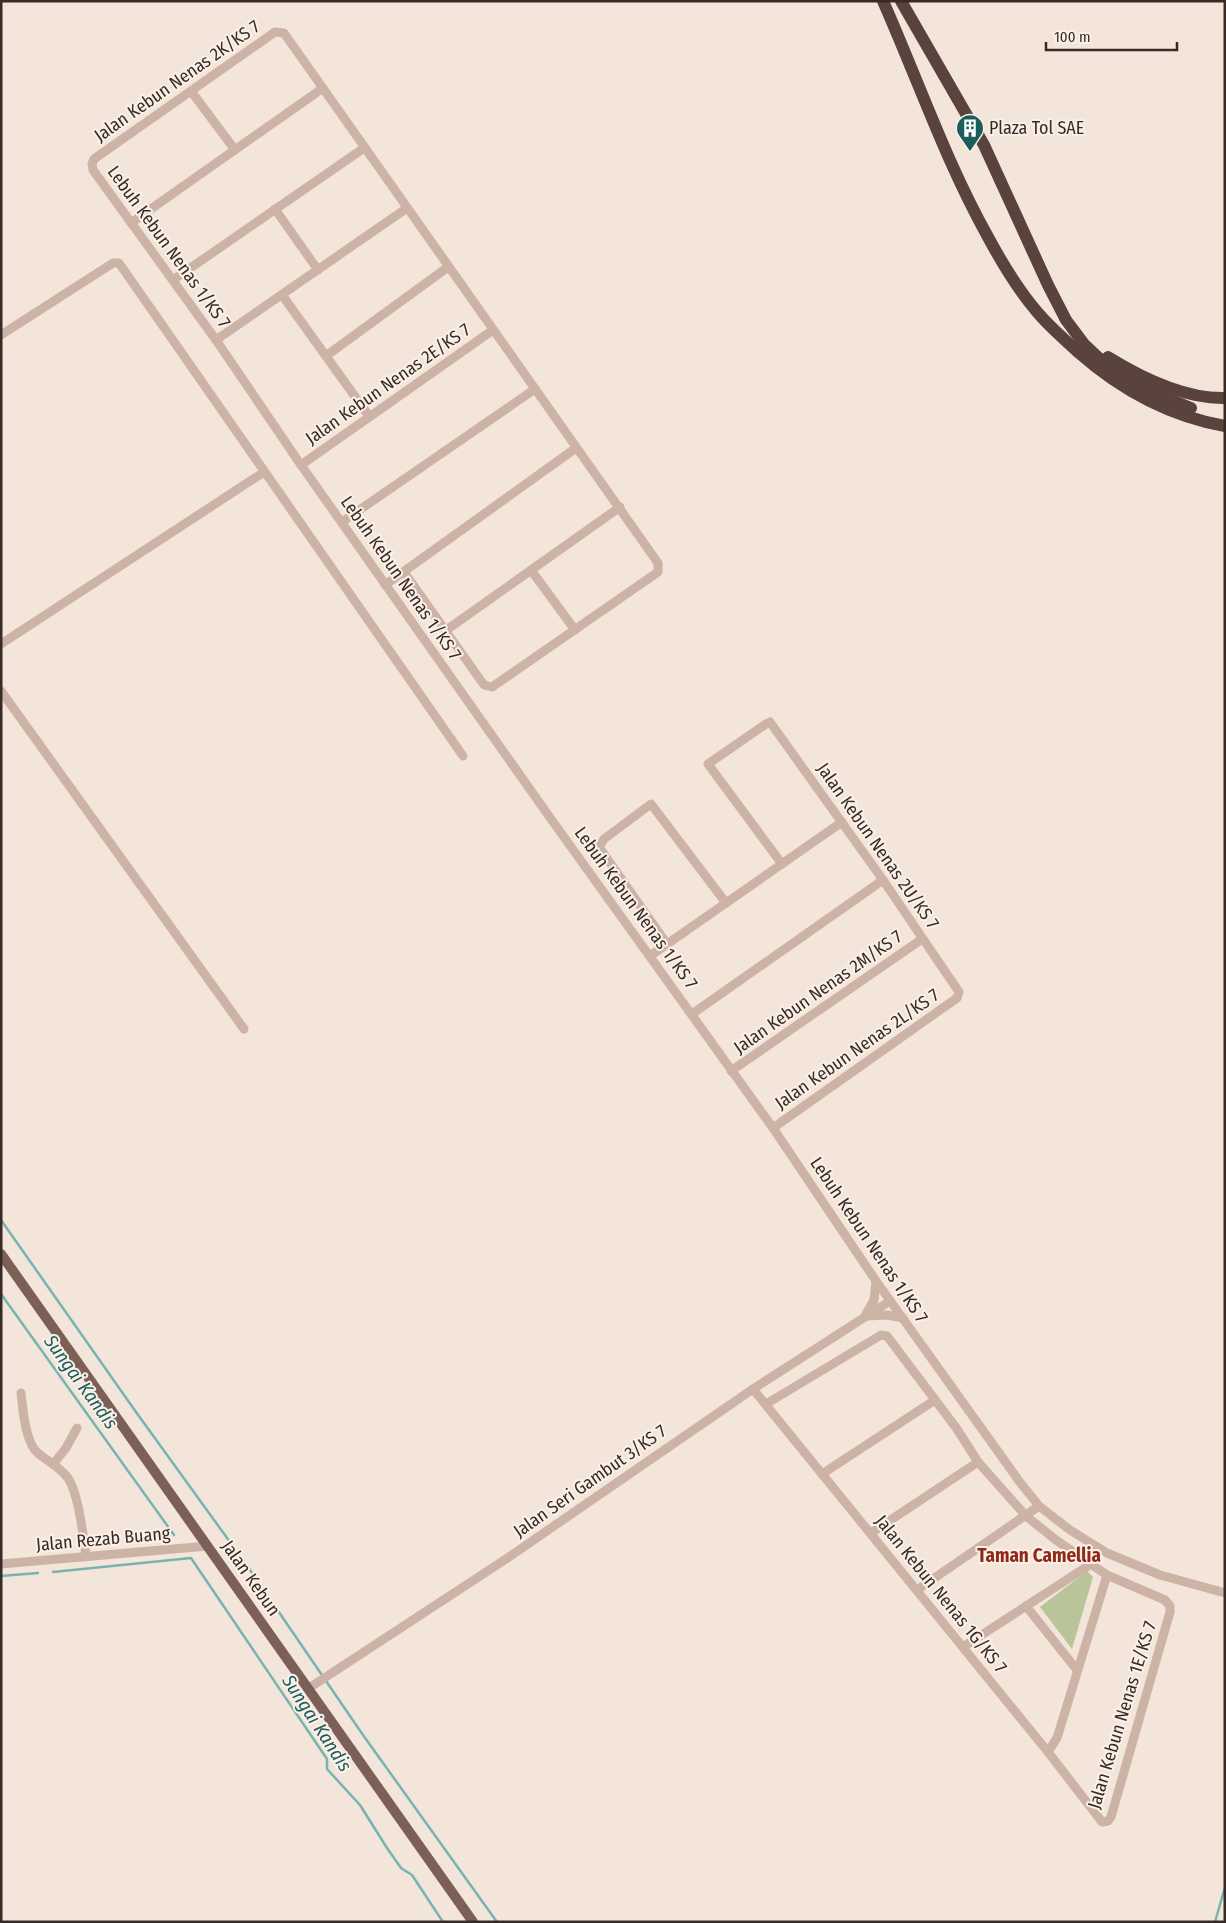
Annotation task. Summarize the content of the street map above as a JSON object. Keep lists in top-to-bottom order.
{
  "streets": {
    "main road": ["Jalan Kebun"],
    "street": [
      "Jalan Kebun Nenas 2K/KS 7",
      "Lebuh Kebun Nenas 1/KS 7",
      "Jalan Kebun Nenas 2E/KS 7",
      "Jalan Kebun Nenas 2U/KS 7",
      "Jalan Kebun Nenas 2M/KS 7",
      "Jalan Kebun Nenas 2L/KS 7",
      "Jalan Seri Gambut 3/KS 7",
      "Jalan Rezab Buang",
      "Jalan Kebun Nenas 1G/KS 7",
      "Jalan Kebun Nenas 1E/KS 7"
    ]
  },
  "crossings": [
    ["Jalan Kebun Nenas 2K/KS 7", "Lebuh Kebun Nenas 1/KS 7"],
    ["Lebuh Kebun Nenas 1/KS 7", "Jalan Kebun Nenas 2E/KS 7"],
    ["Lebuh Kebun Nenas 1/KS 7", "Jalan Kebun Nenas 2M/KS 7"],
    ["Lebuh Kebun Nenas 1/KS 7", "Jalan Kebun Nenas 2L/KS 7"],
    ["Lebuh Kebun Nenas 1/KS 7", "Jalan Seri Gambut 3/KS 7"],
    ["Jalan Kebun Nenas 2U/KS 7", "Jalan Kebun Nenas 2M/KS 7"],
    ["Jalan Kebun Nenas 2U/KS 7", "Jalan Kebun Nenas 2L/KS 7"],
    ["Jalan Seri Gambut 3/KS 7", "Jalan Kebun"],
    ["Jalan Seri Gambut 3/KS 7", "Jalan Kebun Nenas 1G/KS 7"],
    ["Jalan Rezab Buang", "Jalan Kebun"],
    ["Jalan Kebun Nenas 1G/KS 7", "Jalan Kebun Nenas 1E/KS 7"]
  ],
  "districts": ["Taman Camellia"],
  "water": ["Sungai Kandis"],
  "places": {
    "building": ["Plaza Tol SAE"]
  },
  "scale_bar": "100 m"
}
